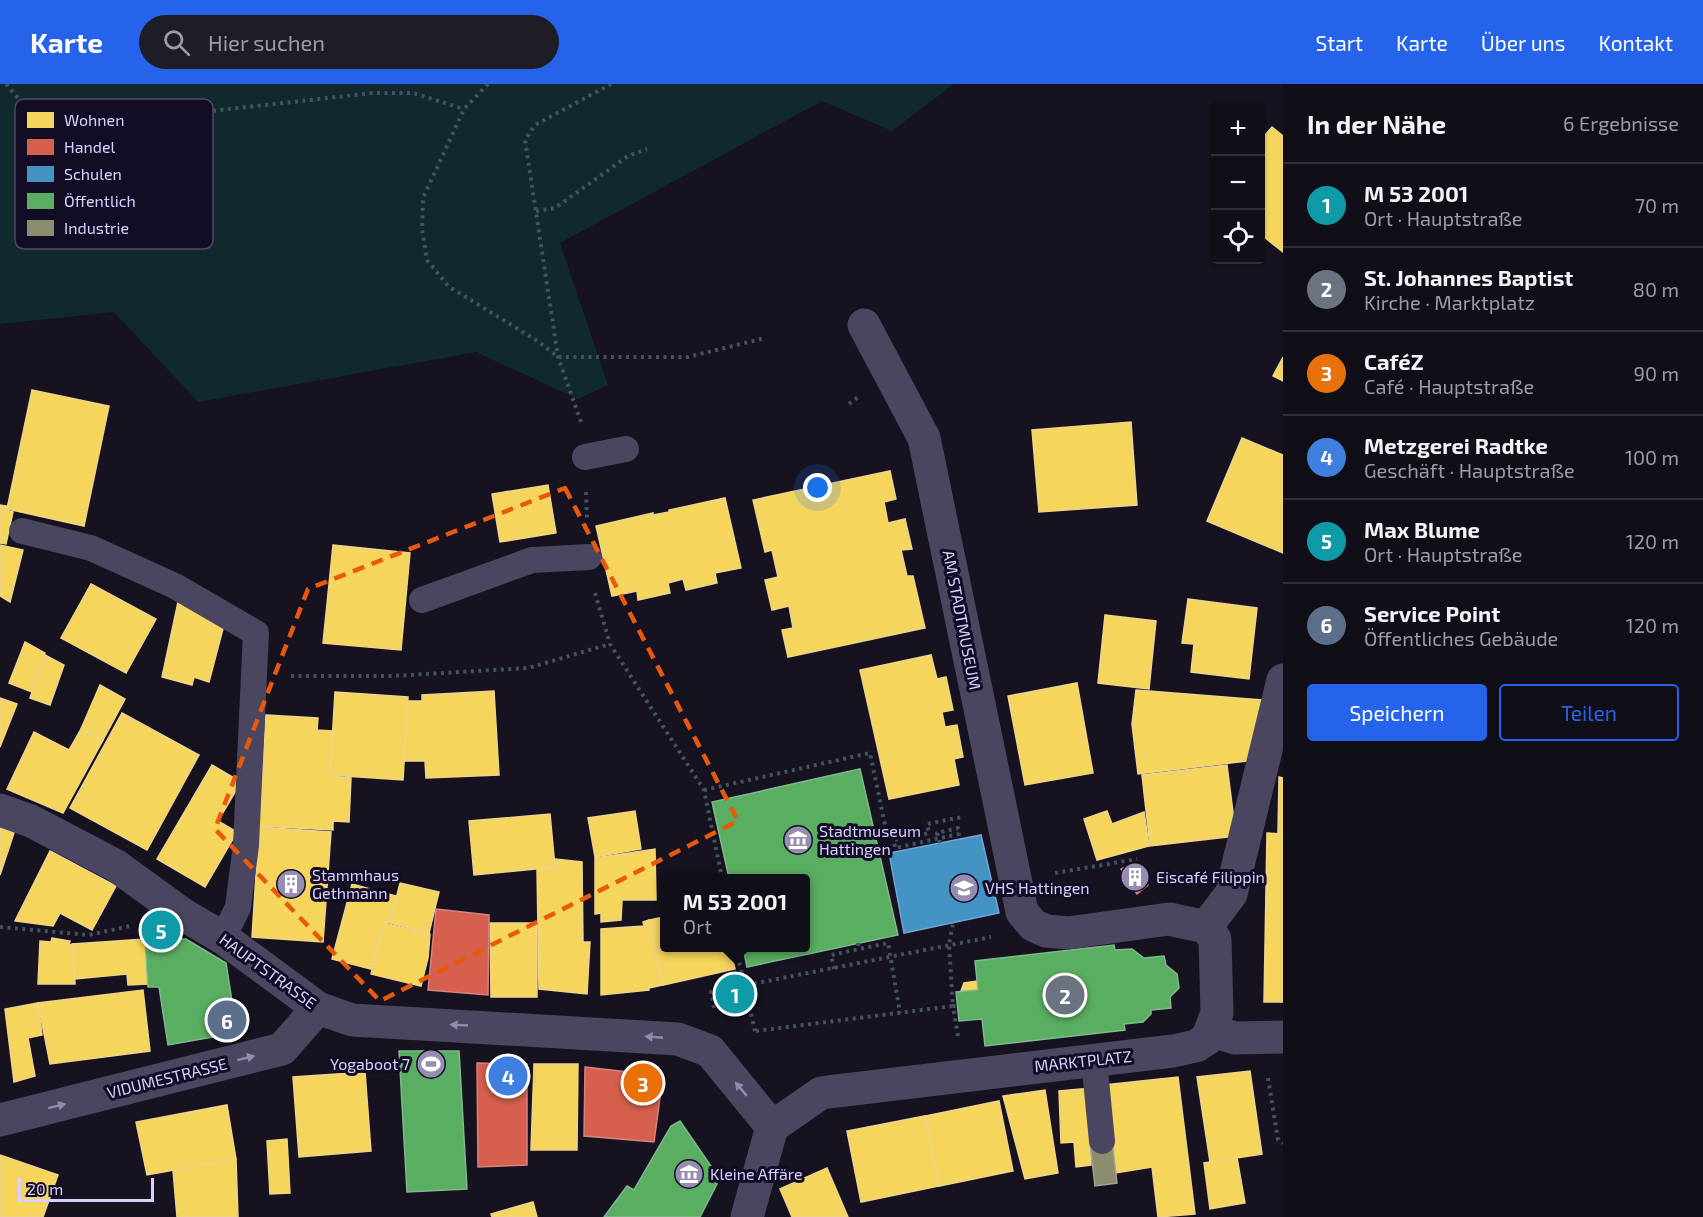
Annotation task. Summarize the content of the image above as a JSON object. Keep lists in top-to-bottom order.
{
  "streets": {
    "street": [
      "AM STADTMUSEUM",
      "HAUPTSTRASSE",
      "MARKTPLATZ",
      "VIDUMESTRASSE"
    ]
  },
  "crossings": [
    ["HAUPTSTRASSE", "VIDUMESTRASSE"]
  ],
  "one_way": ["HAUPTSTRASSE", "VIDUMESTRASSE"],
  "places": {
    "museum": ["Stadtmuseum Hattingen", "Kleine Affäre"],
    "building": ["Eiscafé Filippin", "Stammhaus Gethmann"],
    "school or university": ["VHS Hattingen"],
    "sports": ["Yogaboot 7"]
  },
  "legend": [
    "Wohnen",
    "Handel",
    "Schulen",
    "Öffentlich",
    "Industrie"
  ],
  "scale_bar": "20 m",
  "page": {
    "header": "Karte",
    "search": "Hier suchen",
    "nav": [
      "Start",
      "Karte",
      "Über uns",
      "Kontakt"
    ],
    "heading": ["In der Nähe", "6 Ergebnisse"],
    "map_buttons": ["+", "−"],
    "list": [
      {
        "mark": "1",
        "name": "M 53 2001",
        "note": "Ort · Hauptstraße",
        "value": "70 m"
      },
      {
        "mark": "2",
        "name": "St. Johannes Baptist",
        "note": "Kirche · Marktplatz",
        "value": "80 m"
      },
      {
        "mark": "3",
        "name": "CaféZ",
        "note": "Café · Hauptstraße",
        "value": "90 m"
      },
      {
        "mark": "4",
        "name": "Metzgerei Radtke",
        "note": "Geschäft · Hauptstraße",
        "value": "100 m"
      },
      {
        "mark": "5",
        "name": "Max Blume",
        "note": "Ort · Hauptstraße",
        "value": "120 m"
      },
      {
        "mark": "6",
        "name": "Service Point",
        "note": "Öffentliches Gebäude",
        "value": "120 m"
      }
    ],
    "buttons": ["Speichern", "Teilen"],
    "popup": ["M 53 2001", "Ort"],
    "pins": [
      "5",
      "1",
      "2",
      "6",
      "4",
      "3"
    ],
    "scale": "20 m"
  }
}
